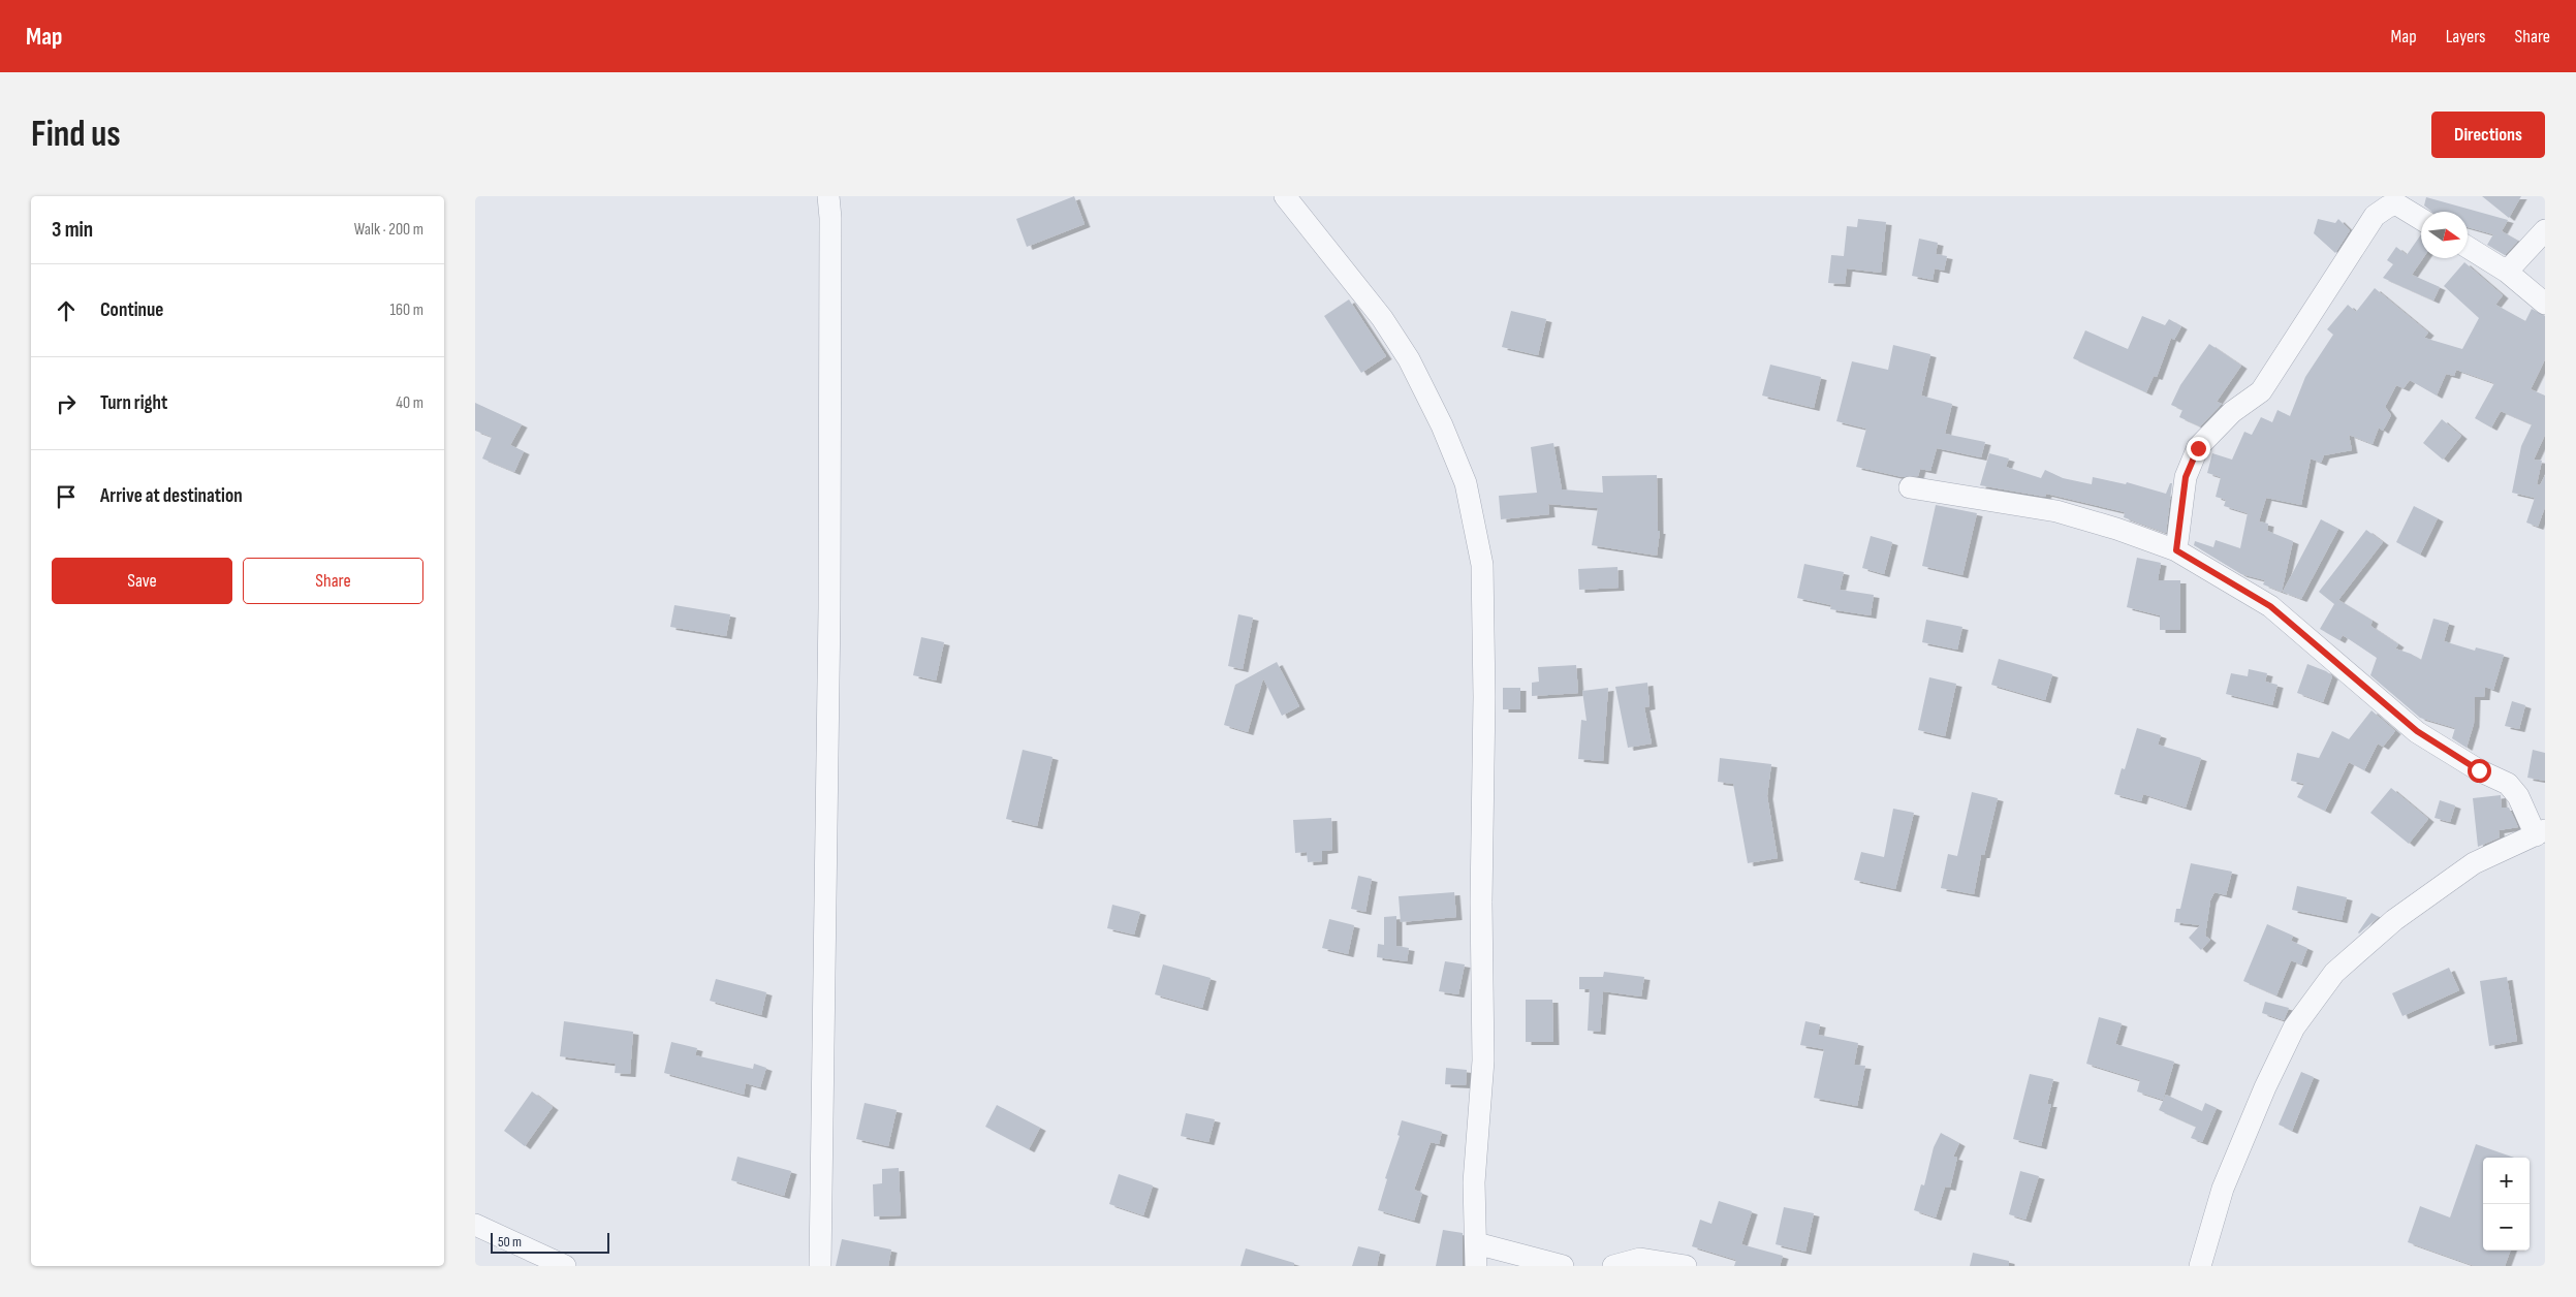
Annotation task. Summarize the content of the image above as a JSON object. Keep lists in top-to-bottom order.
{
  "scale_bar": "50 m",
  "north": "right",
  "page": {
    "header": "Map",
    "nav": ["Map", "Layers", "Share"],
    "buttons": [
      "Directions",
      ["Save", "Share"]
    ],
    "title": "Find us",
    "heading": ["3 min", "Walk · 200 m"],
    "list": [
      ["Continue", "160 m"],
      ["Turn right", "40 m"],
      "Arrive at destination"
    ],
    "map_buttons": ["+", "−"],
    "scale": "50 m"
  }
}
